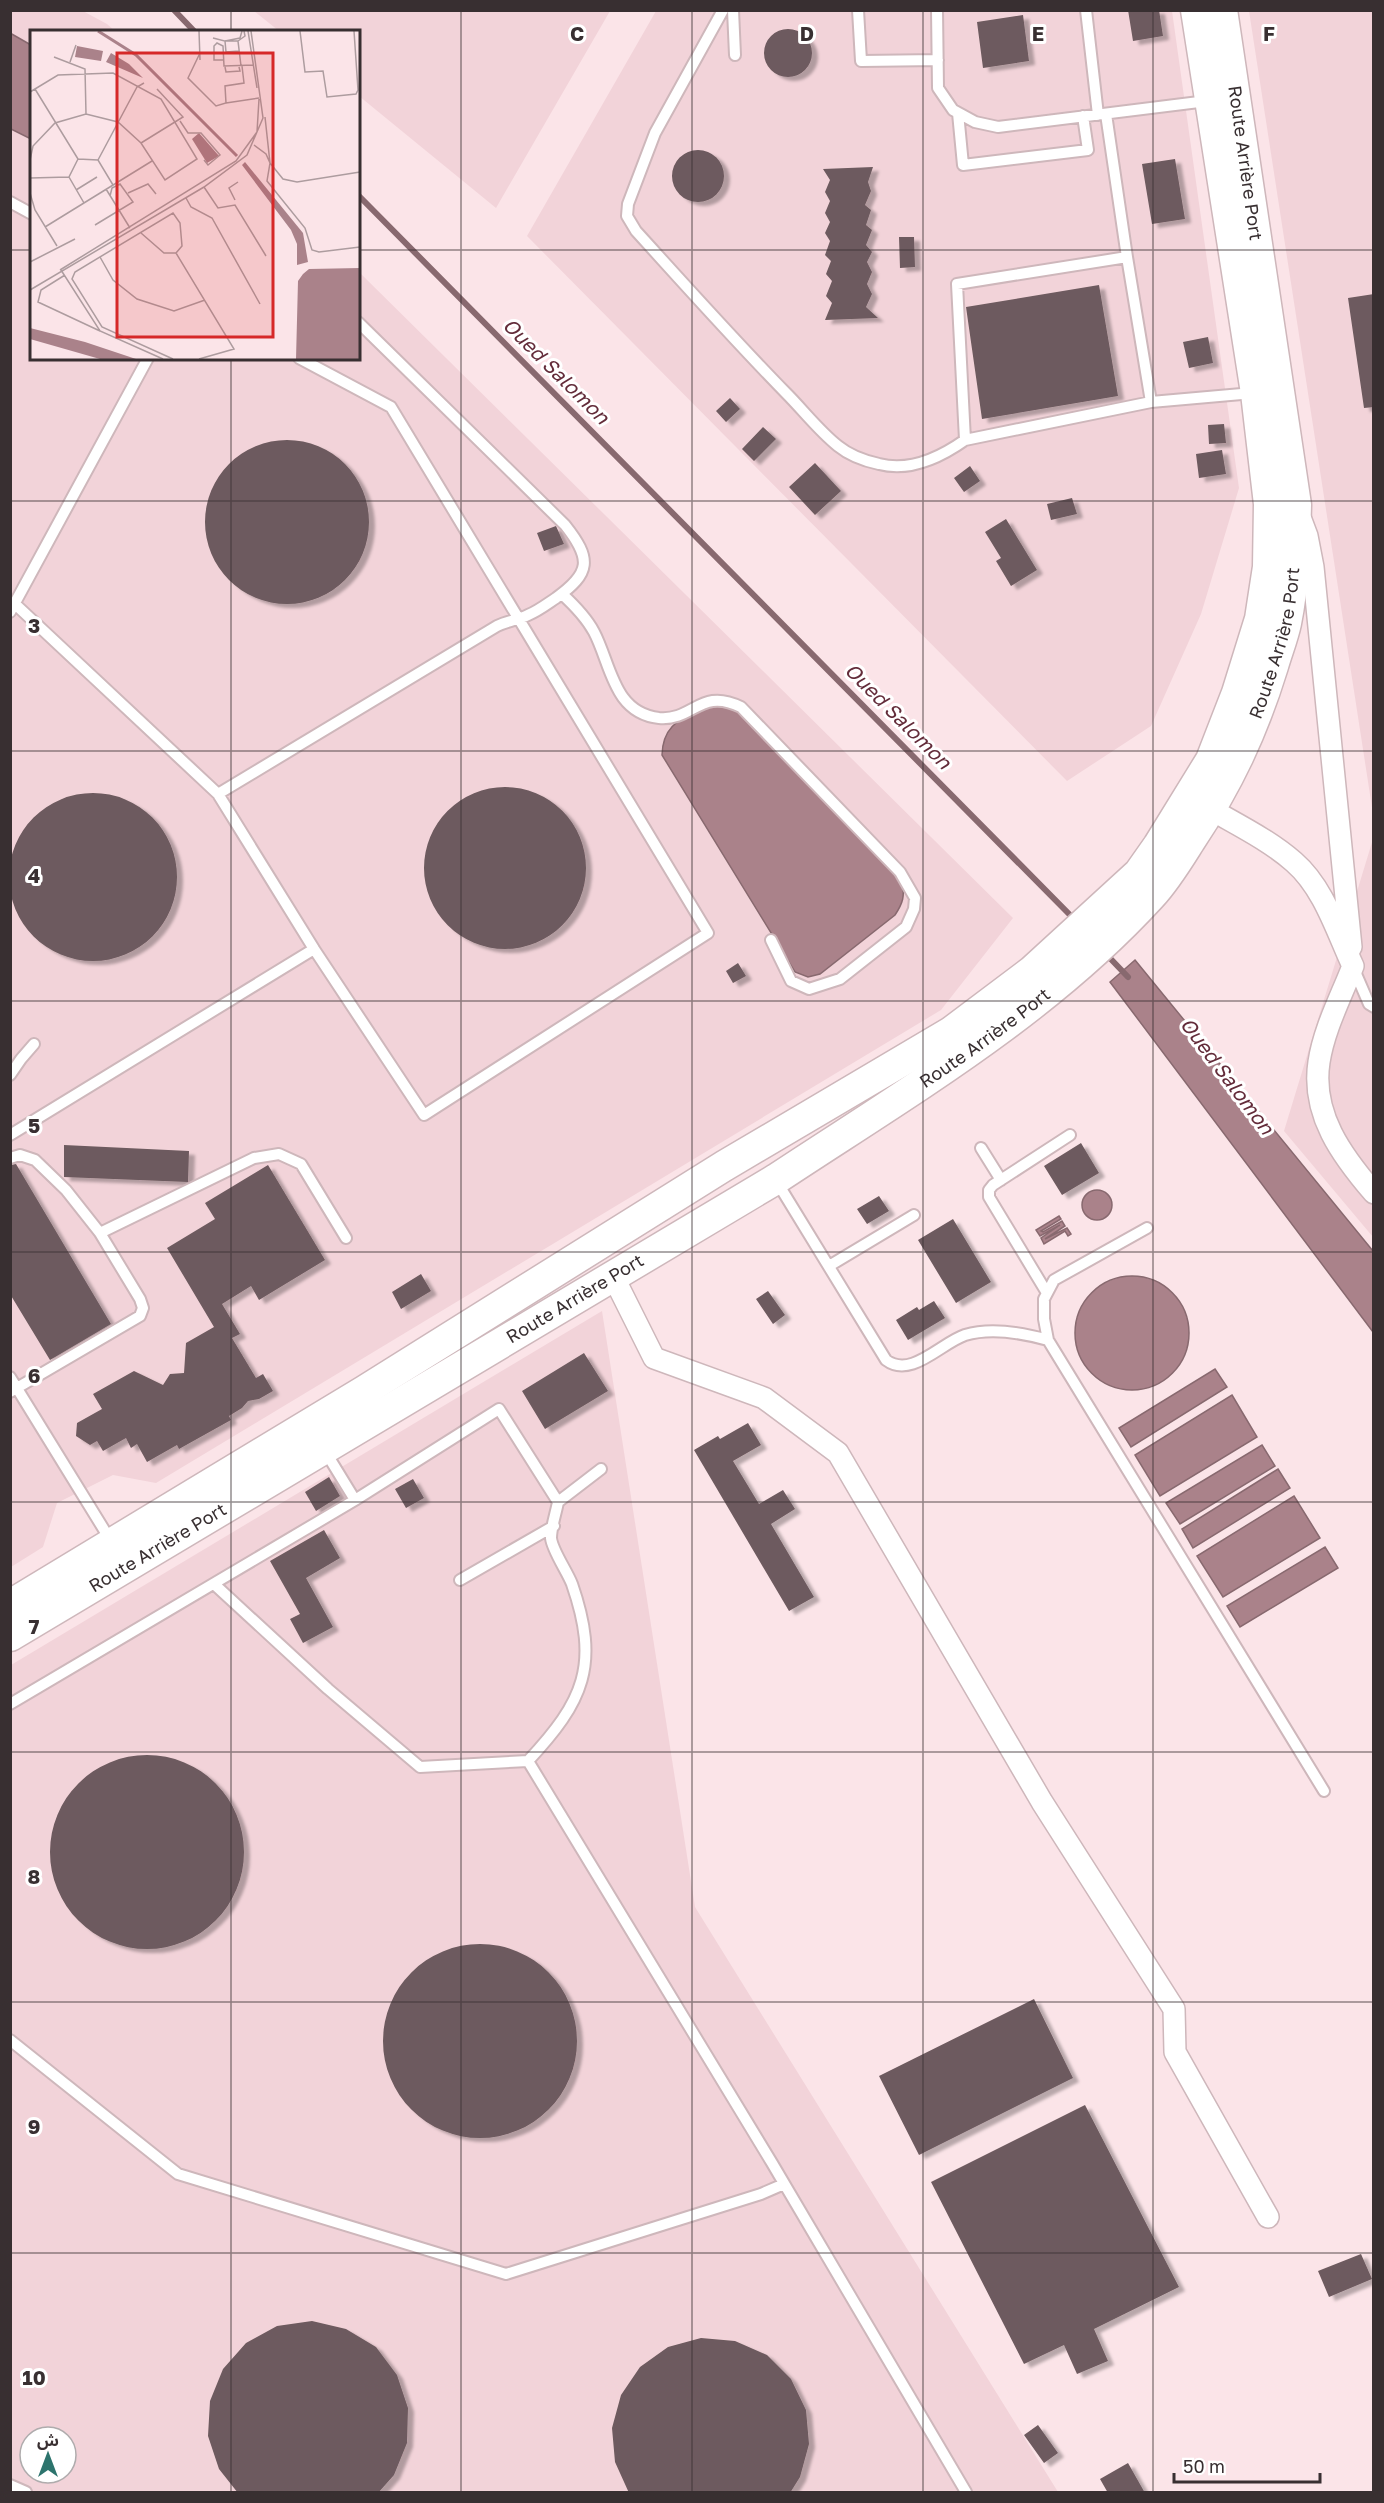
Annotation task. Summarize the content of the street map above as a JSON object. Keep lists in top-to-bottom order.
{
  "streets": {
    "street": ["Route Arrière Port"]
  },
  "water": ["Oued Salomon"],
  "scale_bar": "50 m",
  "north": "top",
  "grid": {
    "columns": [
      "C",
      "D",
      "E",
      "F"
    ],
    "rows": [
      "3",
      "4",
      "5",
      "6",
      "7",
      "8",
      "9",
      "10"
    ]
  }
}
